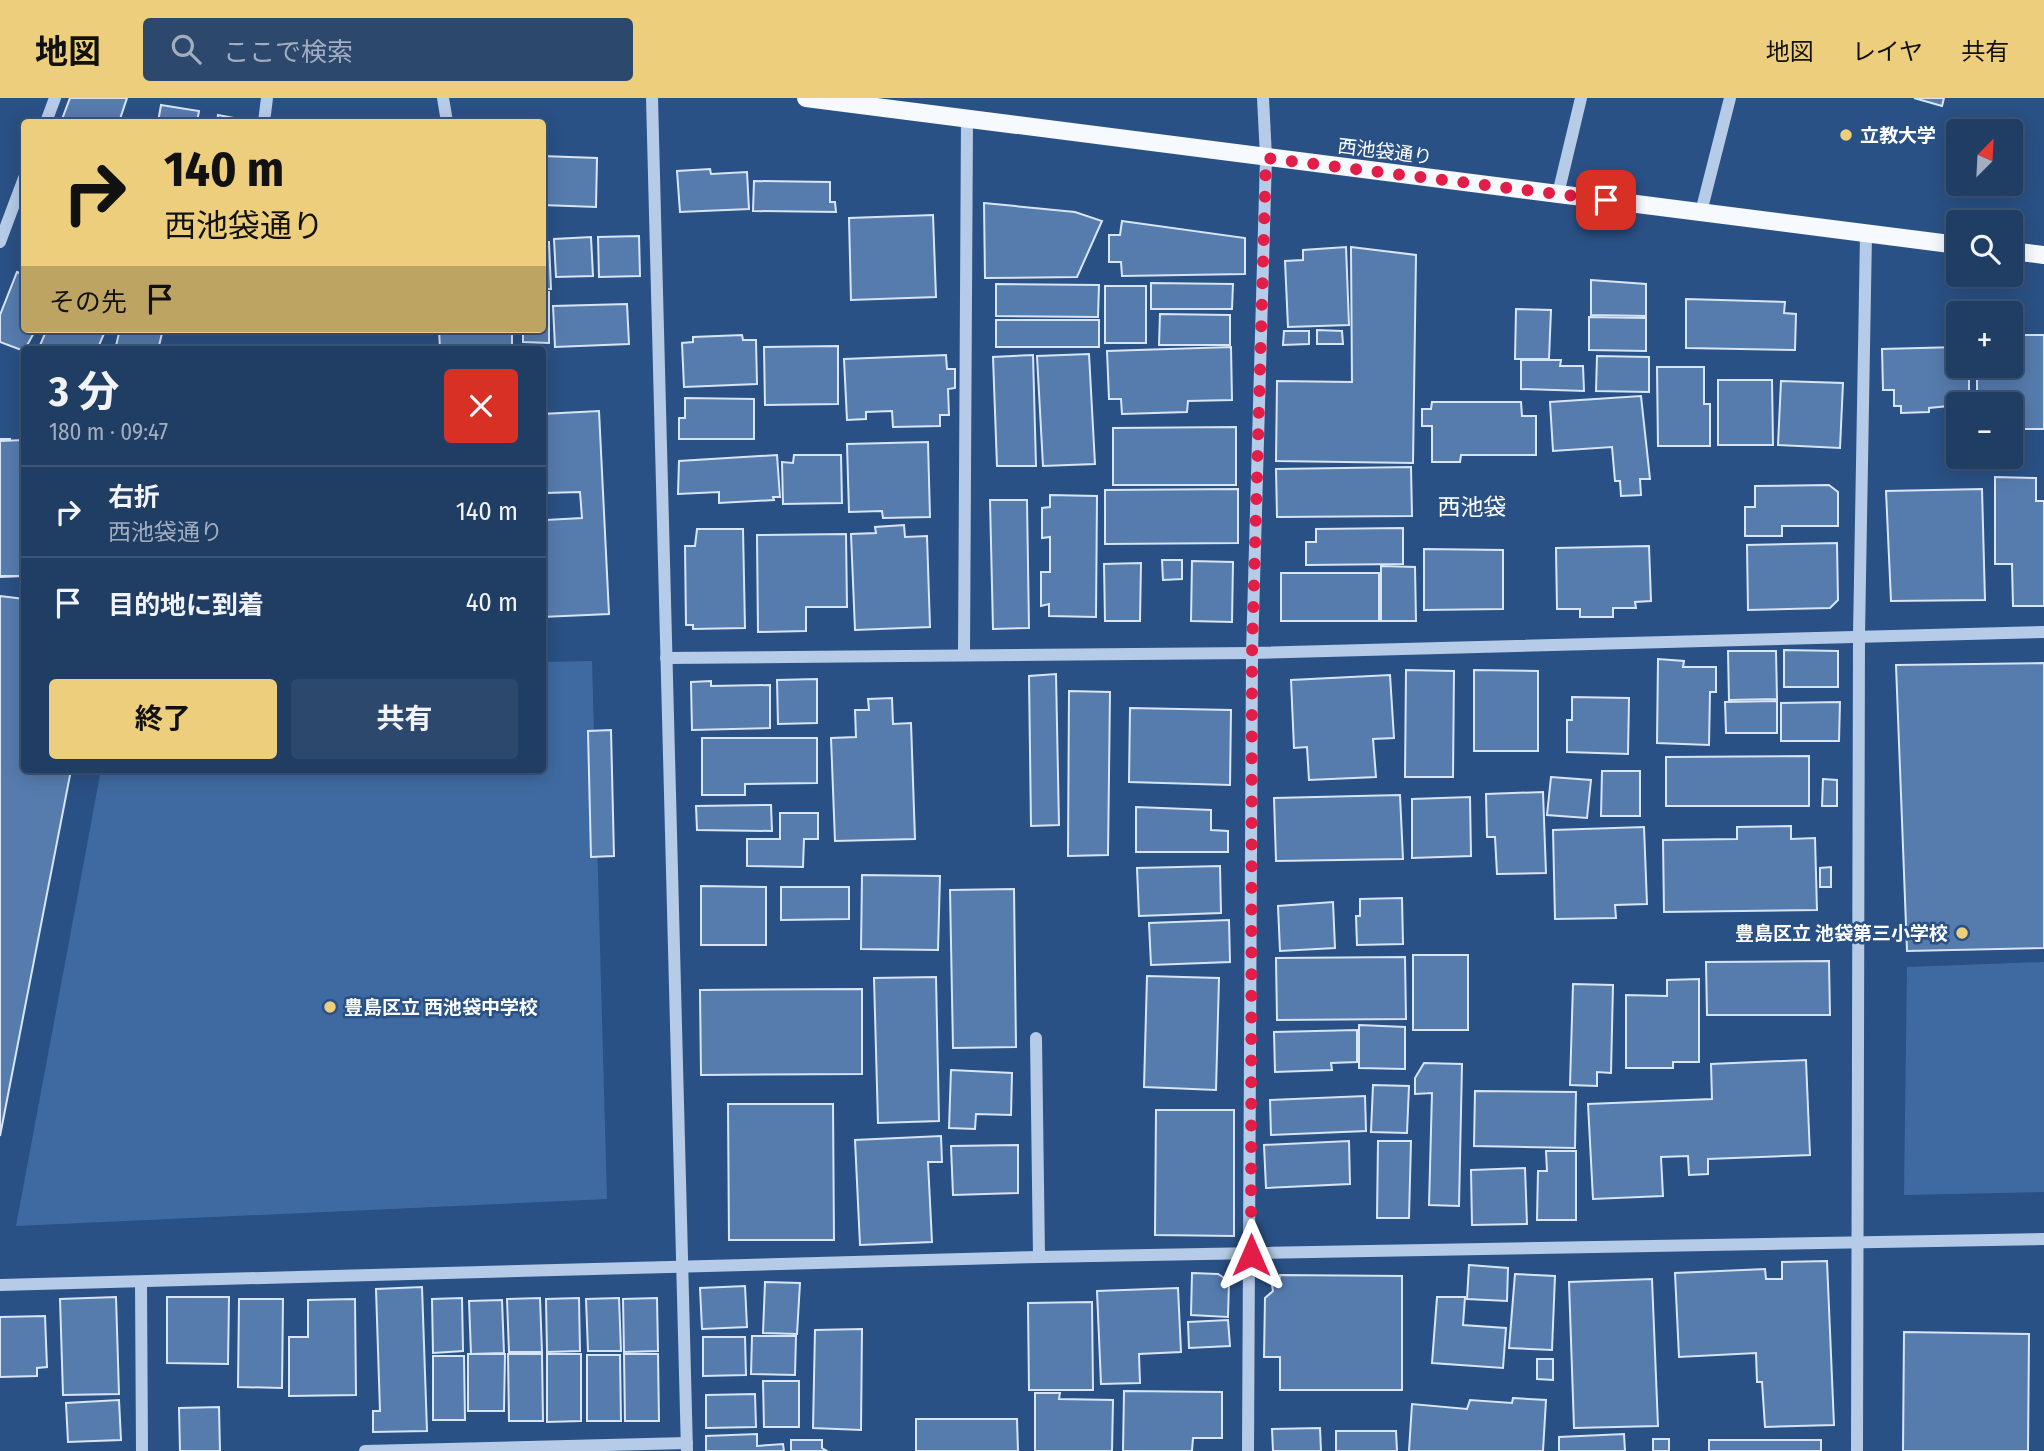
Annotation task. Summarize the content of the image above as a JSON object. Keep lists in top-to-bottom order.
{
  "streets": {
    "main road": ["西池袋通り"]
  },
  "districts": ["西池袋"],
  "places": ["立教大学", "豊島区立 池袋第三小学校", "豊島区立 西池袋中学校"],
  "north": "top right",
  "page": {
    "header": "地図",
    "search": "ここで検索",
    "nav": ["地図", "レイヤ", "共有"],
    "map_buttons": ["+", "−"],
    "turn": ["140 m", "西池袋通り"],
    "then": "その先",
    "heading": ["3 分", "180 m · 09:47"],
    "list": [
      {
        "name": "右折",
        "note": "西池袋通り",
        "value": "140 m"
      },
      {
        "name": "目的地に到着",
        "value": "40 m"
      }
    ],
    "buttons": ["終了", "共有"]
  }
}
